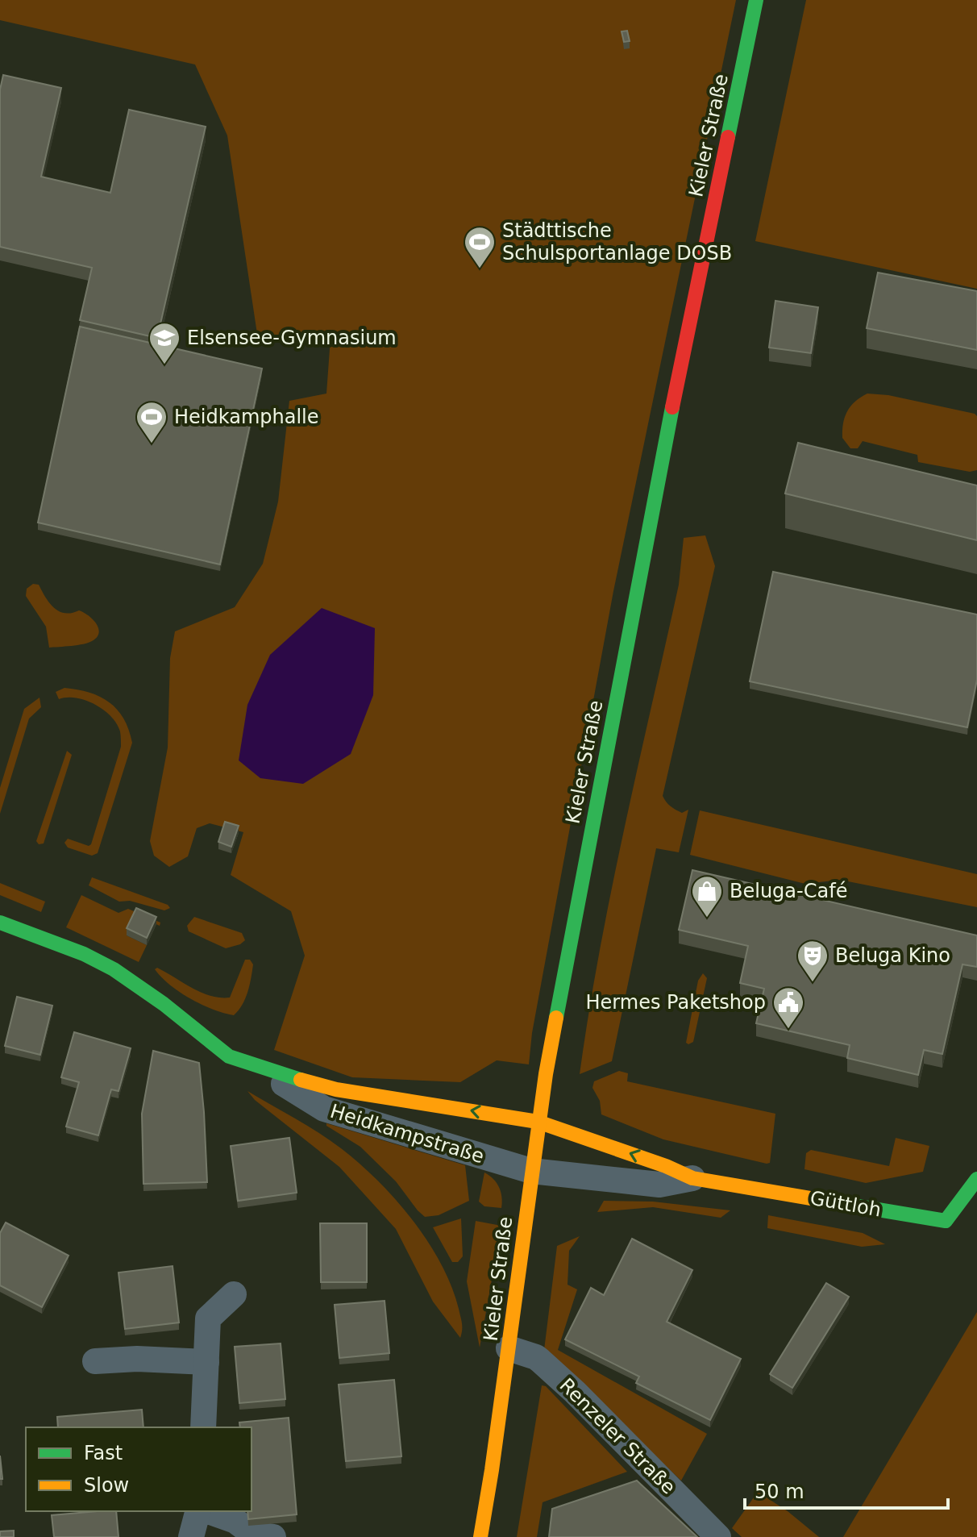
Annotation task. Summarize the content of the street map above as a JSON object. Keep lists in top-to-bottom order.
{
  "streets": {
    "main road": ["Kieler Straße", "Heidkampstraße", "Güttloh"],
    "street": ["Renzeler Straße"]
  },
  "crossings": [
    ["Kieler Straße", "Heidkampstraße"],
    ["Kieler Straße", "Güttloh"],
    ["Kieler Straße", "Renzeler Straße"],
    ["Heidkampstraße", "Güttloh"]
  ],
  "places": {
    "sports": ["Städttische Schulsportanlage DOSB", "Heidkamphalle"],
    "school or university": ["Elsensee-Gymnasium"],
    "shop": ["Beluga-Café"],
    "theatre": ["Beluga Kino"],
    "public building": ["Hermes Paketshop"]
  },
  "legend": ["Fast", "Slow"],
  "scale_bar": "50 m"
}
